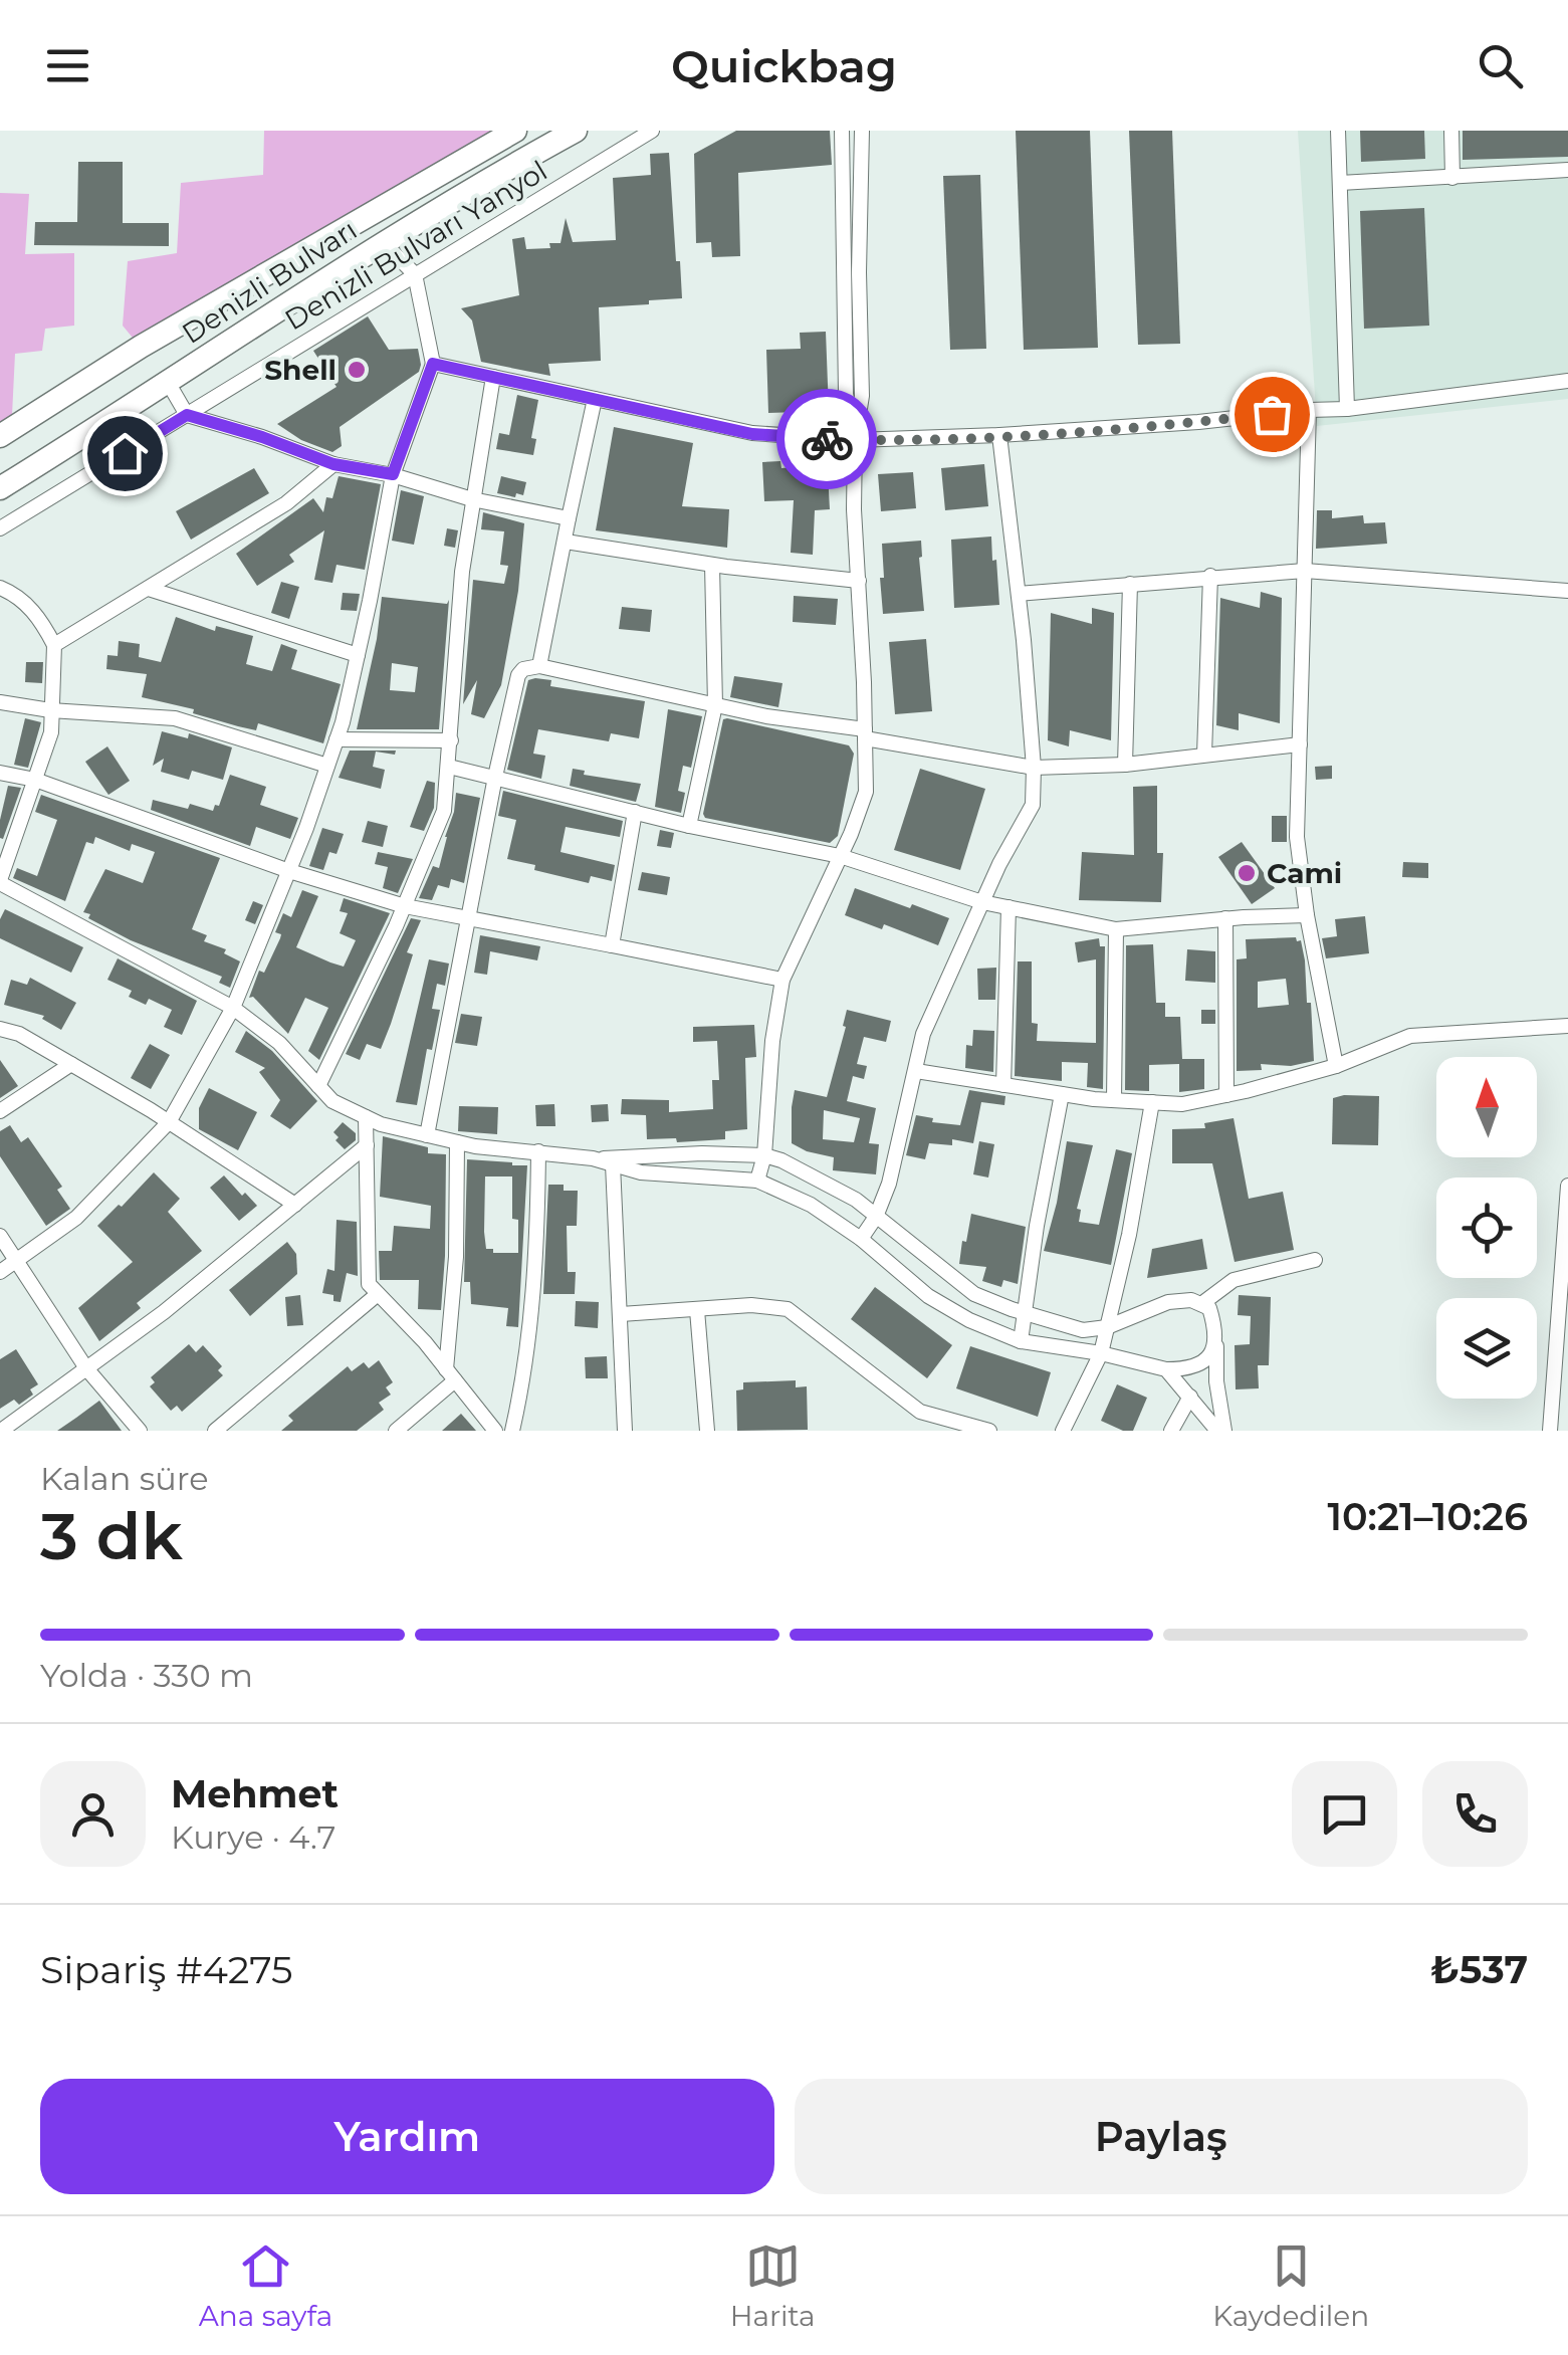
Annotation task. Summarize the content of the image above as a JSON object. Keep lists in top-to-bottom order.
{
  "streets": {
    "highway": ["Denizli Bulvarı"],
    "street": ["Denizli Bulvarı Yanyol"]
  },
  "places": ["Shell", "Cami"],
  "north": "top",
  "page": {
    "header": "Quickbag",
    "heading": ["3 dk", "Kalan süre", "10:21–10:26"],
    "panel": [
      "Mehmet",
      "Kurye · 4.7",
      "Sipariş #4275",
      "₺537"
    ],
    "bar": "Yolda · 330 m",
    "buttons": ["Yardım", "Paylaş"],
    "tabs": ["Ana sayfa", "Harita", "Kaydedilen"]
  }
}
